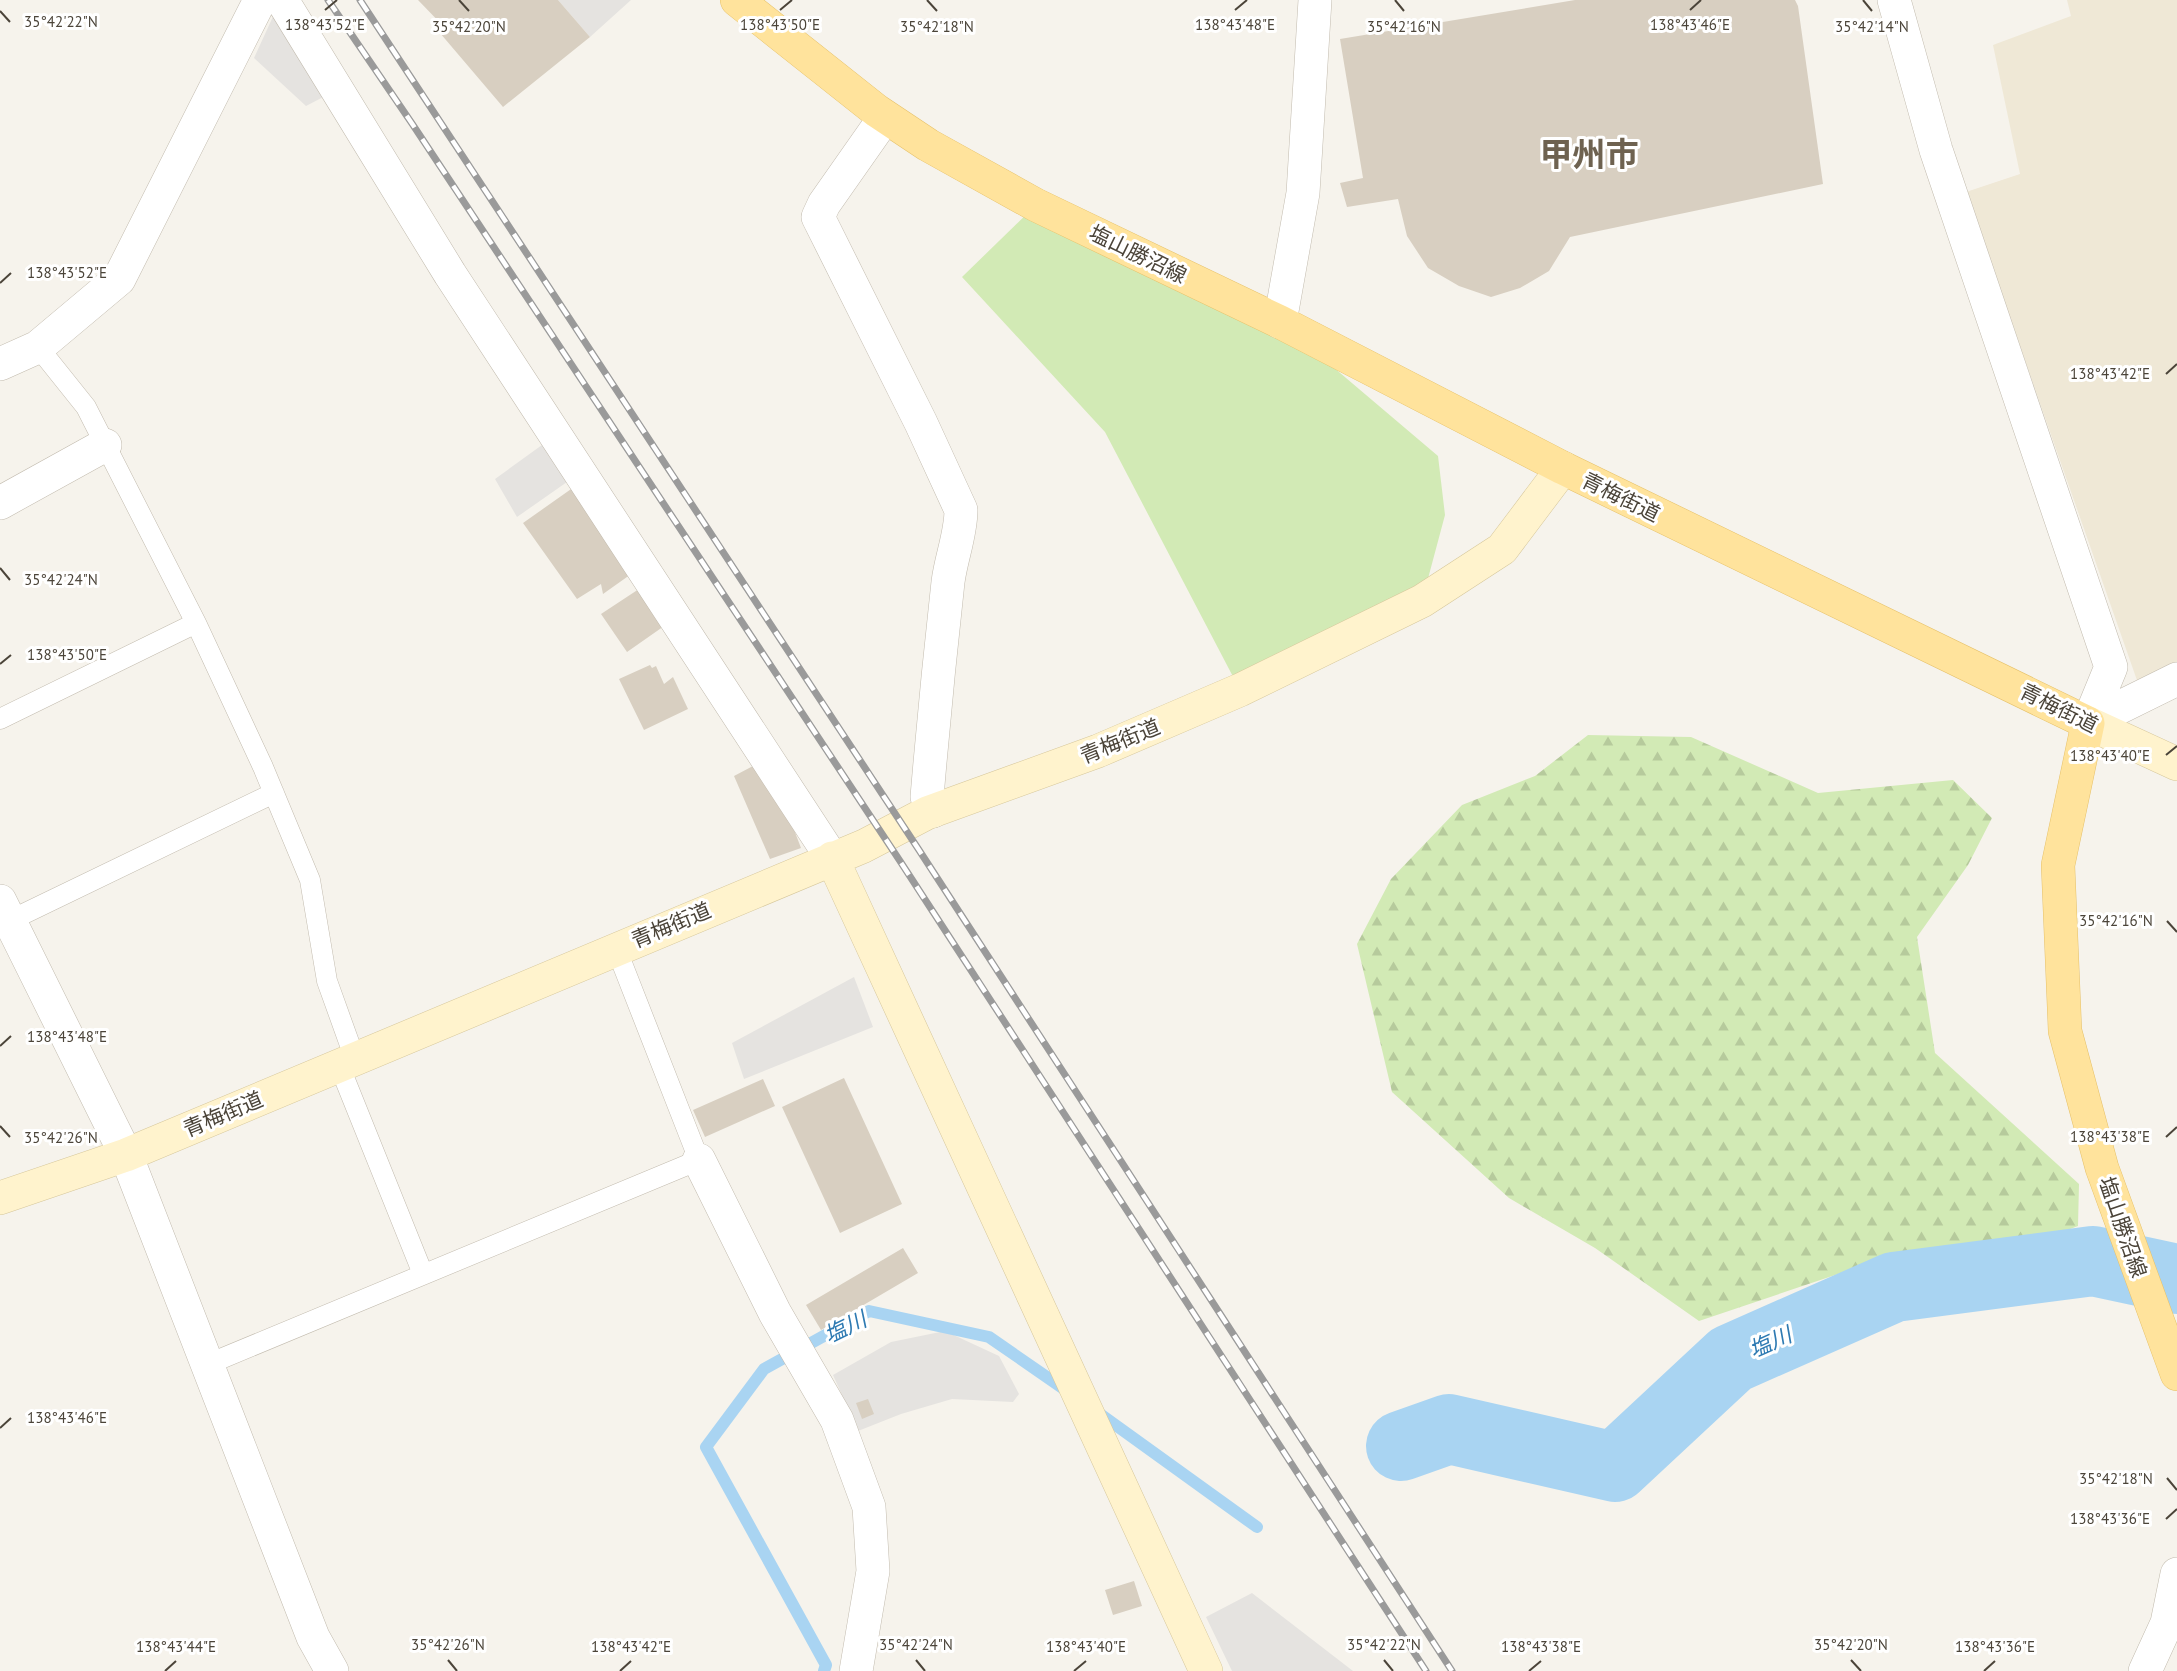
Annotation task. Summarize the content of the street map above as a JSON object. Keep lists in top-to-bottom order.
{
  "streets": {
    "main road": ["塩山勝沼線", "青梅街道"]
  },
  "crossings": [
    ["塩山勝沼線", "青梅街道"]
  ],
  "districts": ["甲州市"],
  "water": ["塩川"],
  "coordinates": [
    "35°42'22\"N",
    "138°43'52\"E",
    "138°43'50\"E",
    "138°43'48\"E",
    "138°43'46\"E",
    "35°42'20\"N",
    "35°42'18\"N",
    "35°42'16\"N",
    "35°42'14\"N",
    "138°43'42\"E",
    "35°42'24\"N",
    "138°43'40\"E",
    "138°43'38\"E",
    "35°42'26\"N",
    "138°43'36\"E",
    "138°43'44\"E"
  ]
}
